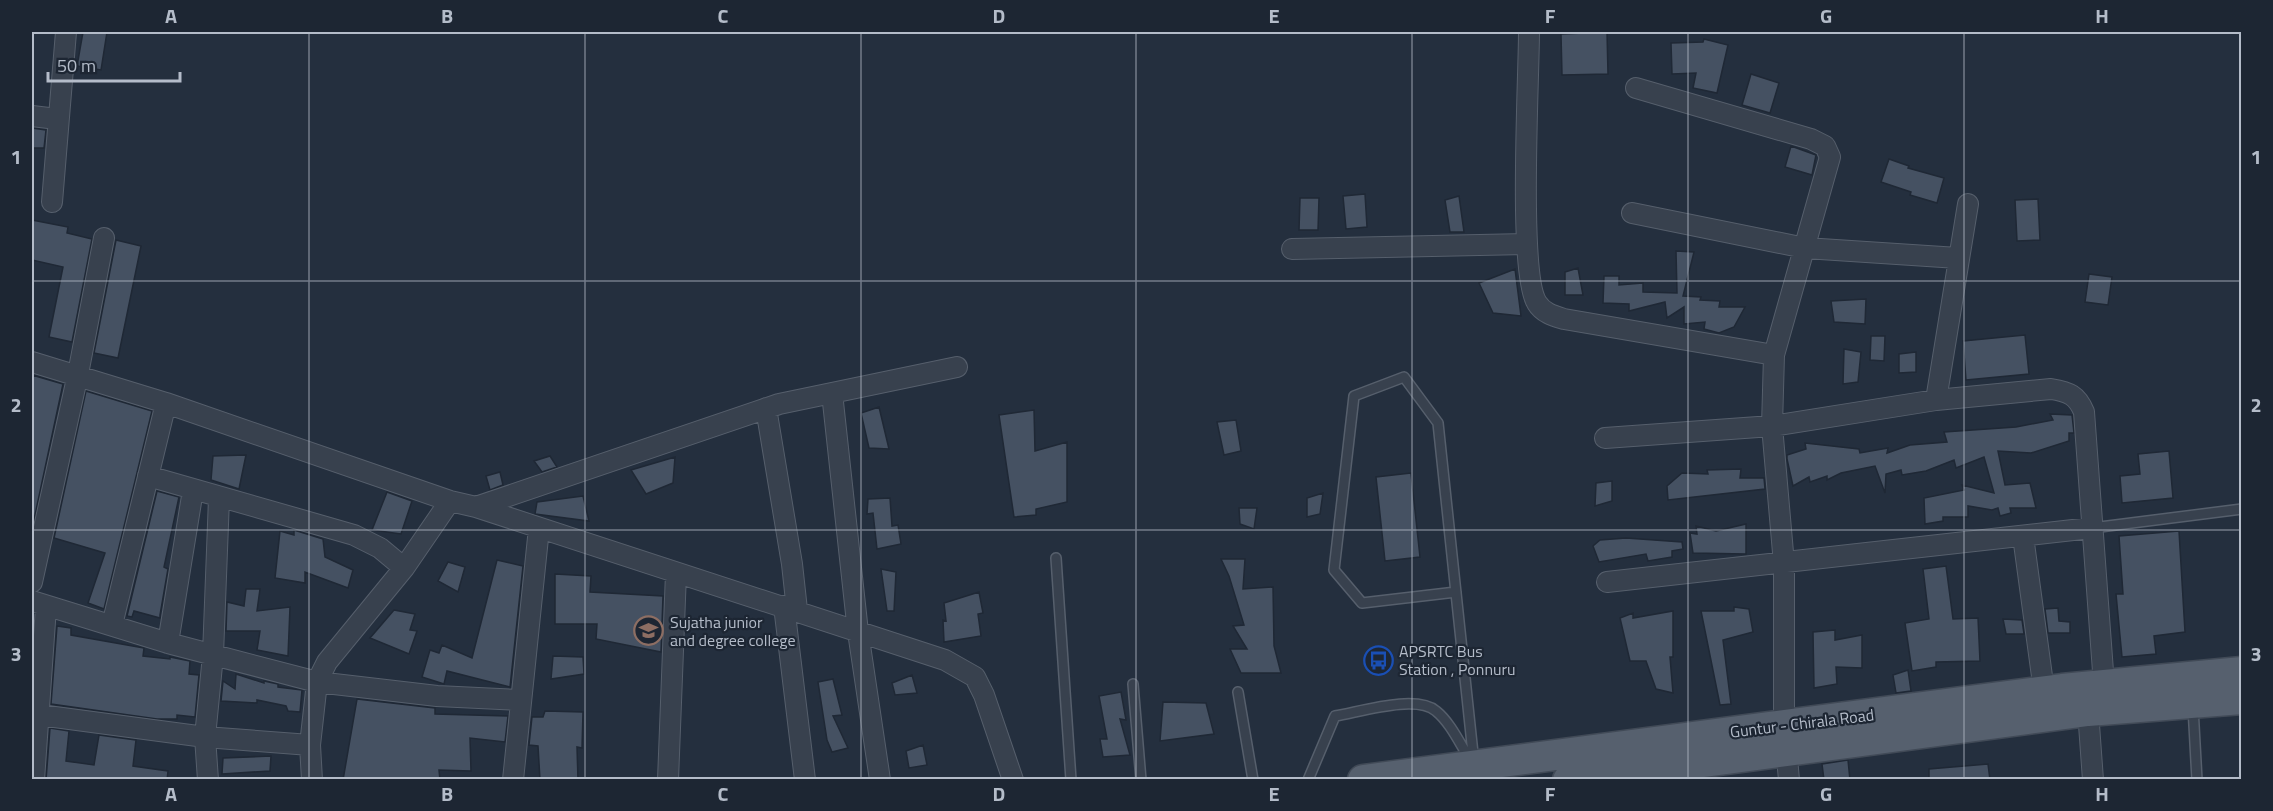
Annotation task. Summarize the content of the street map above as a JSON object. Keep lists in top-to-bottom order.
{
  "streets": {
    "main road": ["Guntur - Chirala Road"]
  },
  "places": {
    "school or university": ["Sujatha junior and degree college"],
    "bus stop": ["APSRTC Bus Station , Ponnuru"]
  },
  "scale_bar": "50 m",
  "grid": {
    "columns": [
      "A",
      "B",
      "C",
      "D",
      "E",
      "F",
      "G",
      "H"
    ],
    "rows": ["1", "2", "3"]
  }
}
